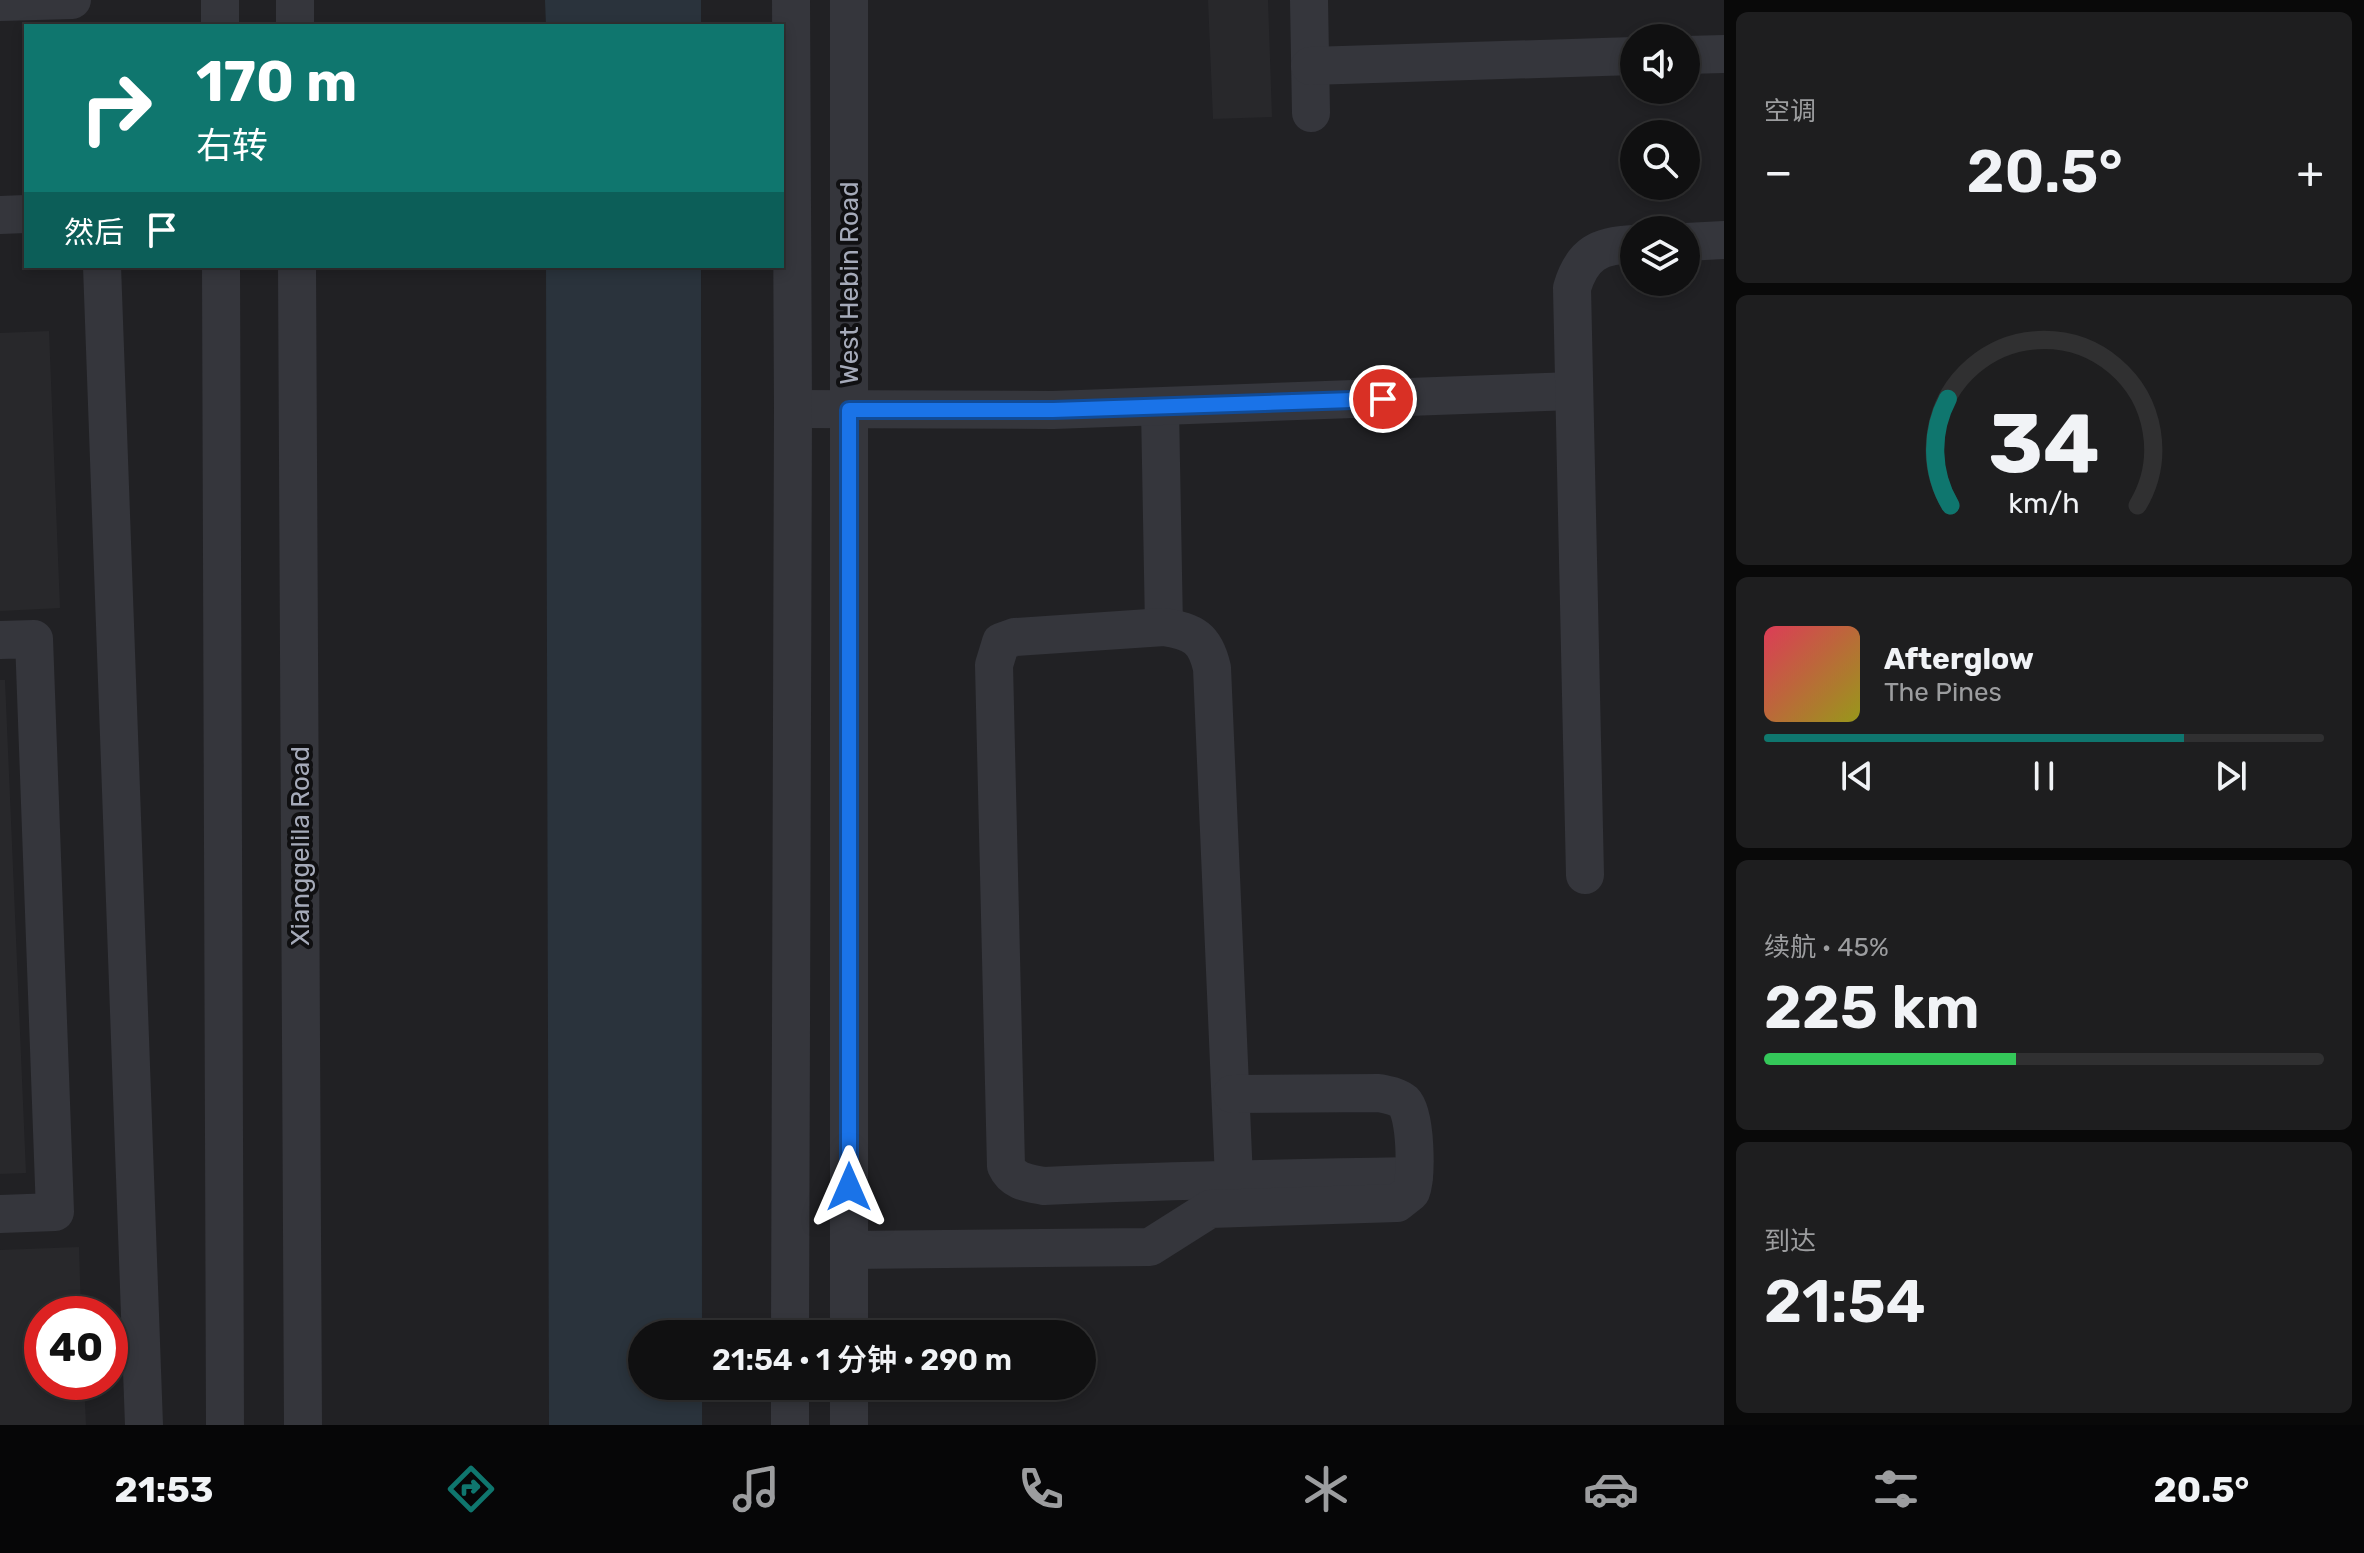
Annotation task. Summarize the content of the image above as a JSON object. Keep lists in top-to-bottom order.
{
  "streets": {
    "street": ["West Hebin Road", "Xianggelila Road"]
  },
  "page": {
    "tile": [
      "空调",
      ["续航 · 45%", "225 km"],
      ["到达", "21:54"]
    ],
    "turn": ["170 m", "右转"],
    "heat": ["−", "20.5°", "+"],
    "then": "然后",
    "song": ["Afterglow", "The Pines"],
    "limit": "40",
    "trip": "21:54 · 1 分钟 · 290 m",
    "tabs": ["21:53", "20.5°"],
    "gauge": ["34", "km/h"]
  }
}
